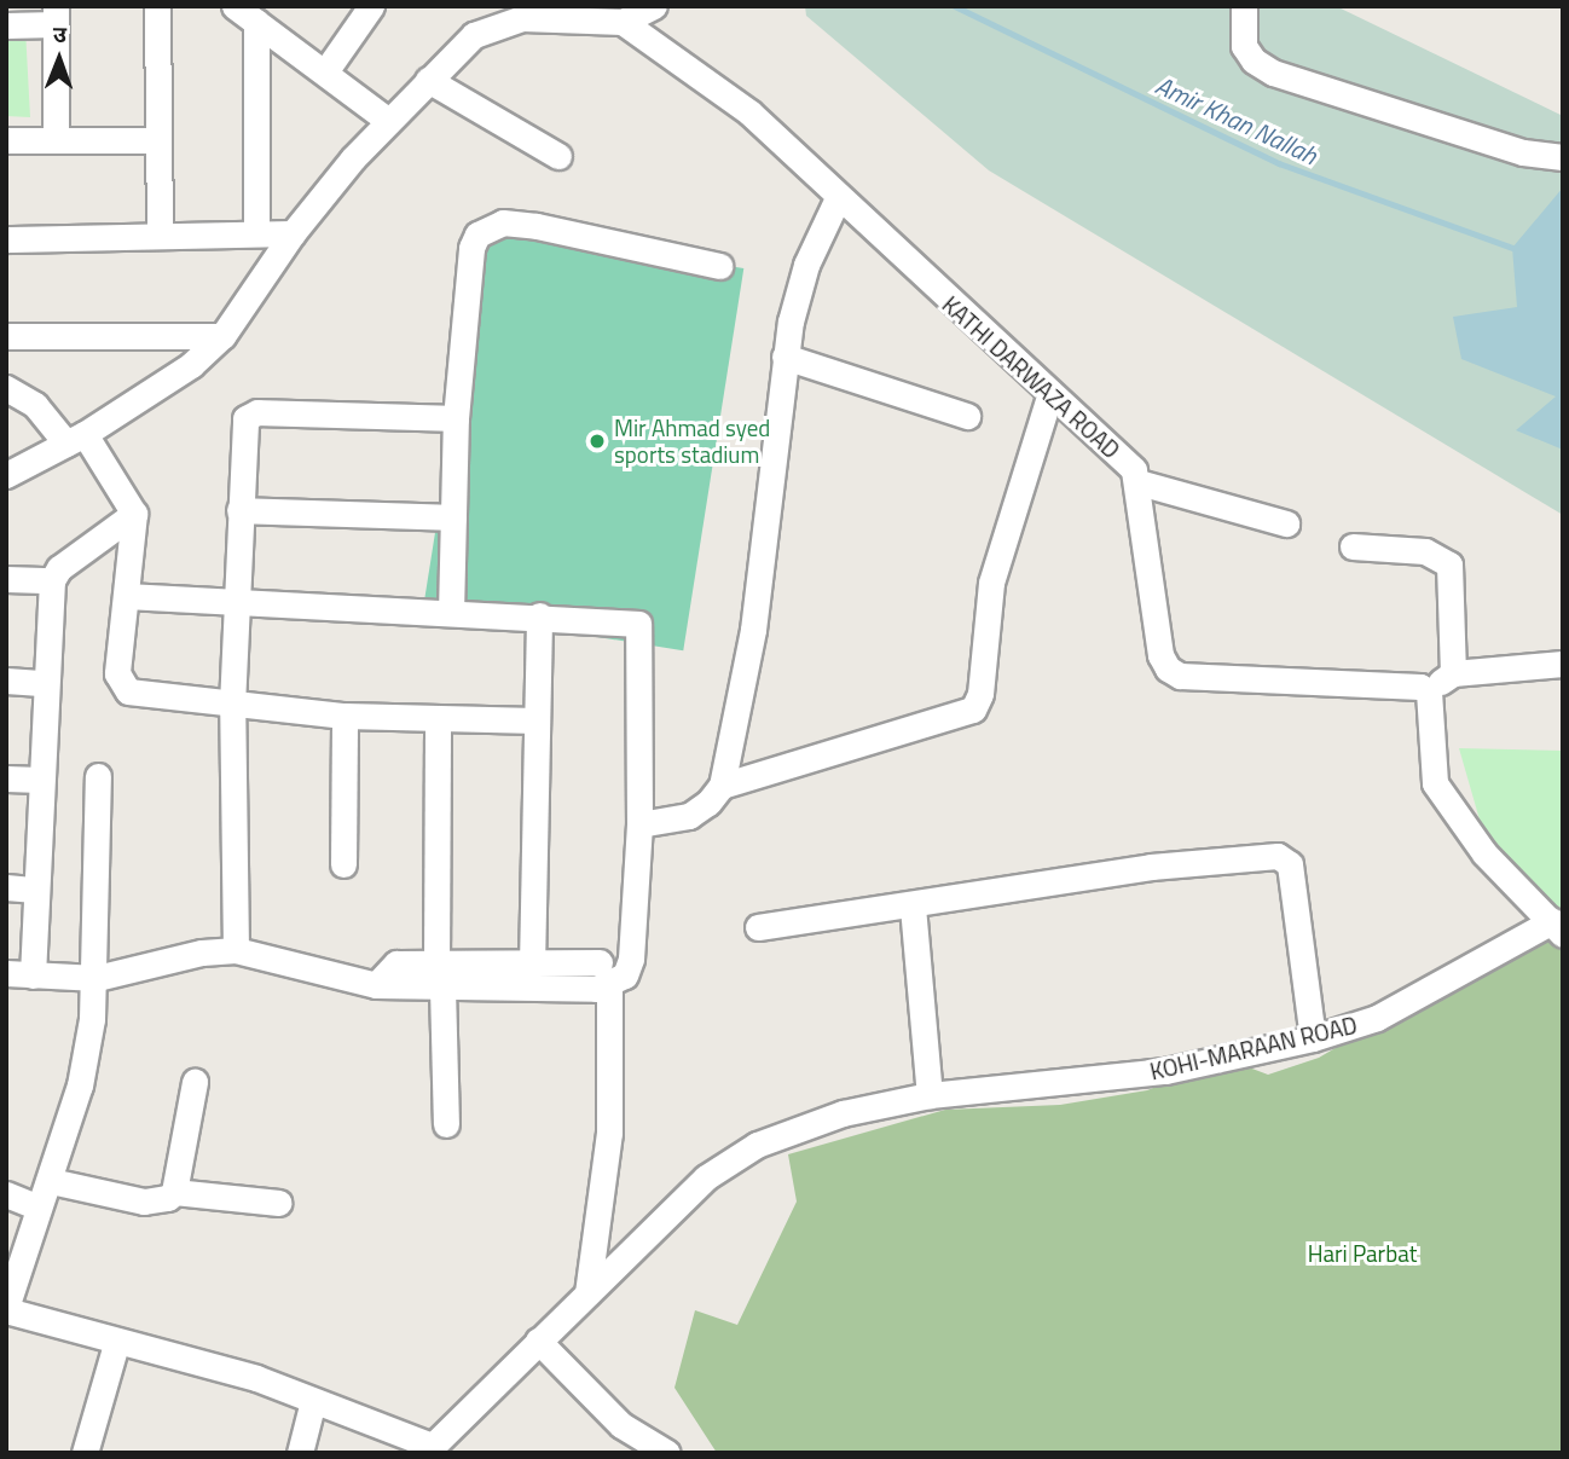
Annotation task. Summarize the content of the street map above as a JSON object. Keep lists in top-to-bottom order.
{
  "streets": {
    "street": ["KATHI DARWAZA ROAD", "KOHI-MARAAN ROAD"]
  },
  "water": ["Amir Khan Nallah"],
  "parks": ["Hari Parbat"],
  "places": ["Mir Ahmad syed sports stadium"],
  "north": "top"
}
